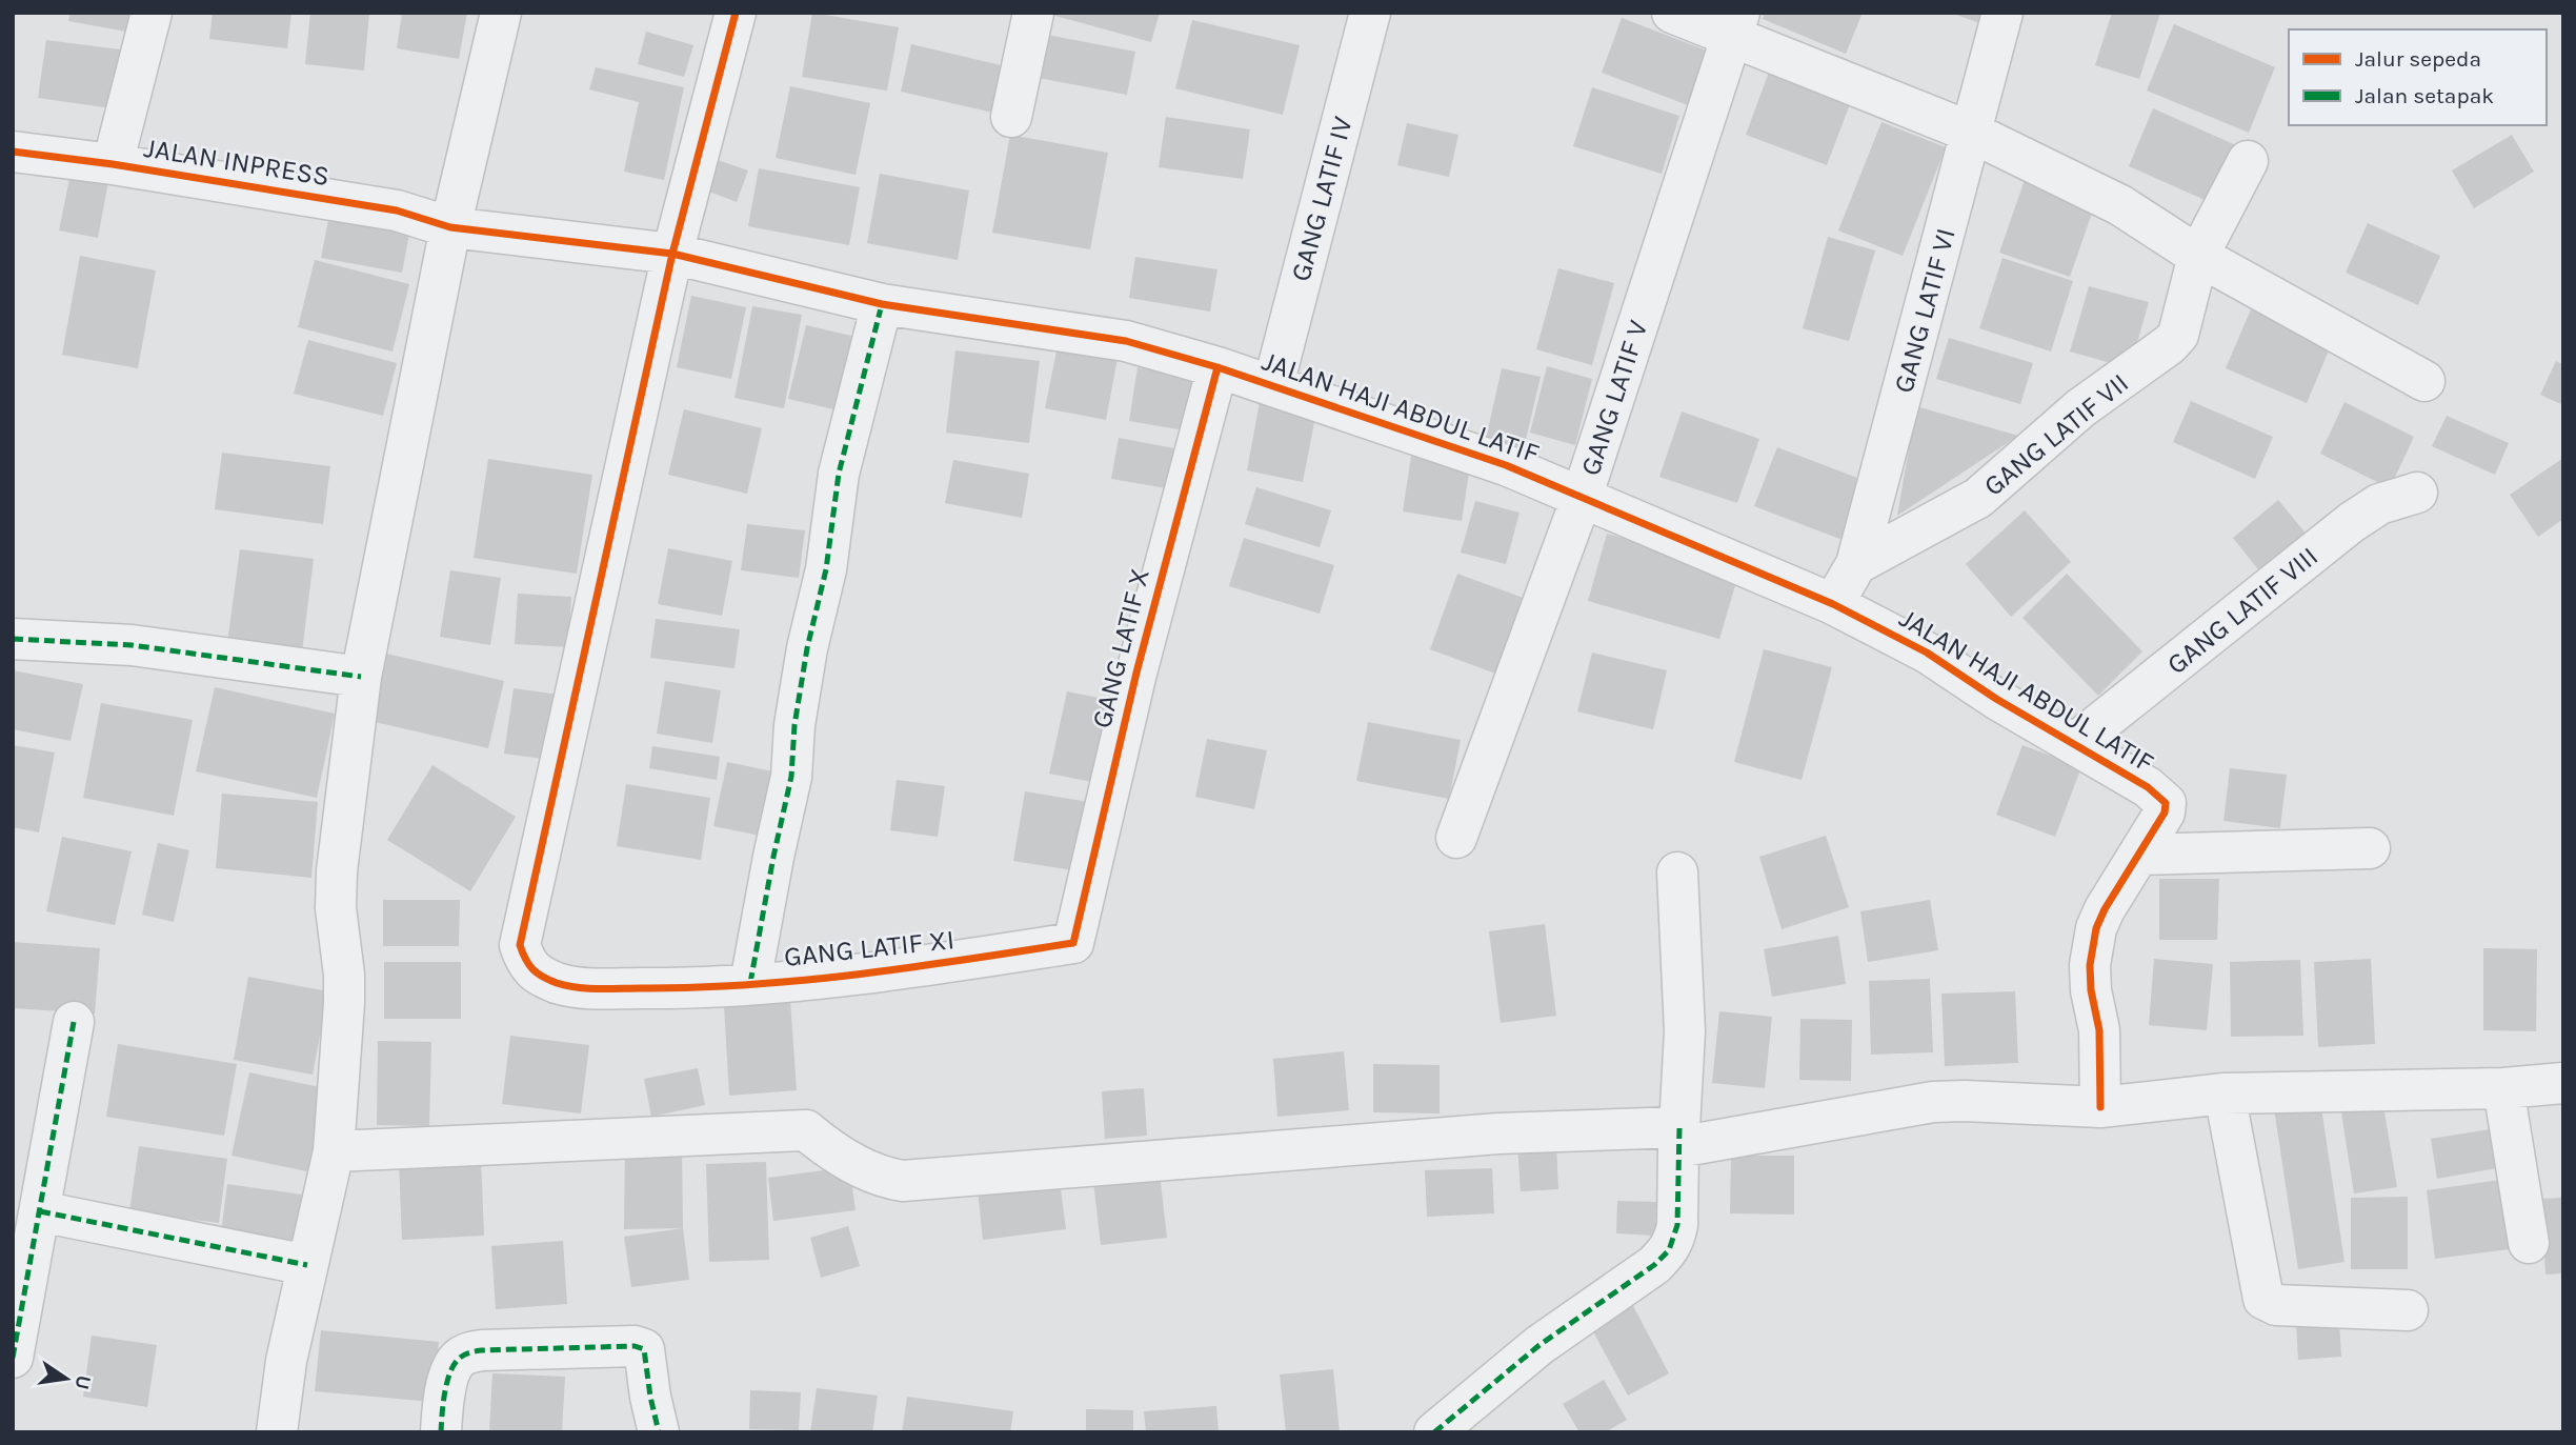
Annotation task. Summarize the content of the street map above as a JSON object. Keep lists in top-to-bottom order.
{
  "streets": {
    "street": [
      "JALAN INPRESS",
      "GANG LATIF IV",
      "GANG LATIF VI",
      "GANG LATIF V",
      "JALAN HAJI ABDUL LATIF",
      "GANG LATIF VII",
      "GANG LATIF VIII",
      "GANG LATIF X",
      "GANG LATIF XI"
    ]
  },
  "crossings": [
    ["JALAN INPRESS", "JALAN HAJI ABDUL LATIF"],
    ["GANG LATIF IV", "JALAN HAJI ABDUL LATIF"],
    ["GANG LATIF VI", "JALAN HAJI ABDUL LATIF"],
    ["GANG LATIF VI", "GANG LATIF VII"],
    ["GANG LATIF V", "JALAN HAJI ABDUL LATIF"],
    ["JALAN HAJI ABDUL LATIF", "GANG LATIF VIII"],
    ["JALAN HAJI ABDUL LATIF", "GANG LATIF X"],
    ["JALAN HAJI ABDUL LATIF", "GANG LATIF XI"],
    ["GANG LATIF X", "GANG LATIF XI"]
  ],
  "legend": ["Jalur sepeda", "Jalan setapak"],
  "north": "right"
}
